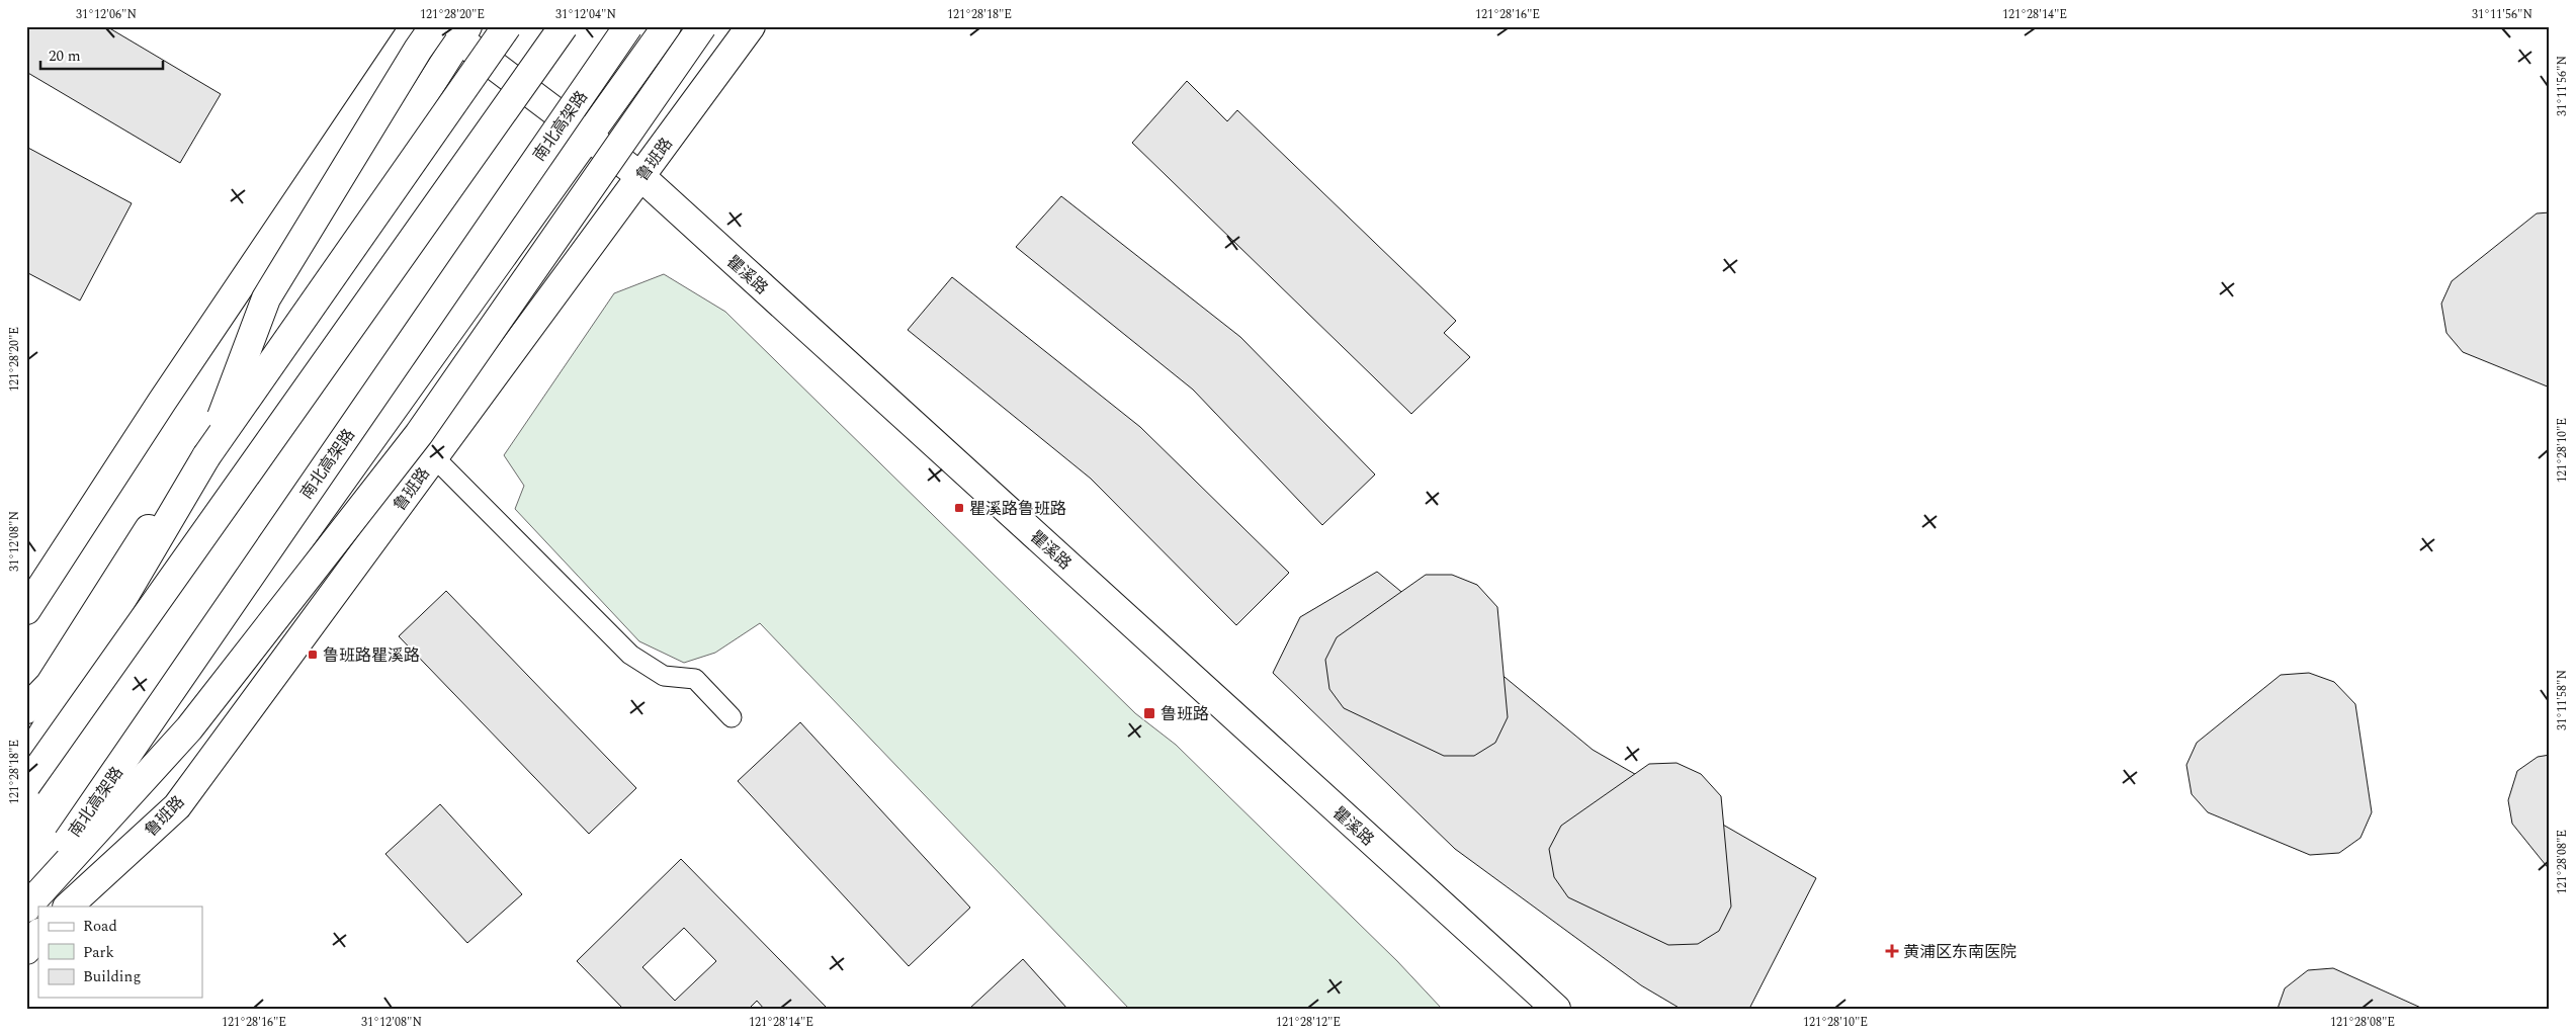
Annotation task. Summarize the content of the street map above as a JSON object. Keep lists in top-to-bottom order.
{
  "streets": {
    "main road": ["南北高架路", "鲁班路", "瞿溪路"]
  },
  "crossings": [
    ["鲁班路", "瞿溪路"]
  ],
  "places": {
    "transit": ["瞿溪路鲁班路", "鲁班路瞿溪路", "鲁班路"],
    "health": ["黄浦区东南医院"]
  },
  "legend": ["Road", "Park", "Building"],
  "scale_bar": "20 m",
  "coordinates": [
    "31°12'06\"N",
    "121°28'20\"E",
    "31°12'04\"N",
    "121°28'18\"E",
    "121°28'16\"E",
    "121°28'14\"E",
    "31°11'56\"N",
    "121°28'10\"E",
    "31°12'08\"N",
    "31°11'58\"N",
    "121°28'08\"E",
    "121°28'12\"E"
  ]
}
